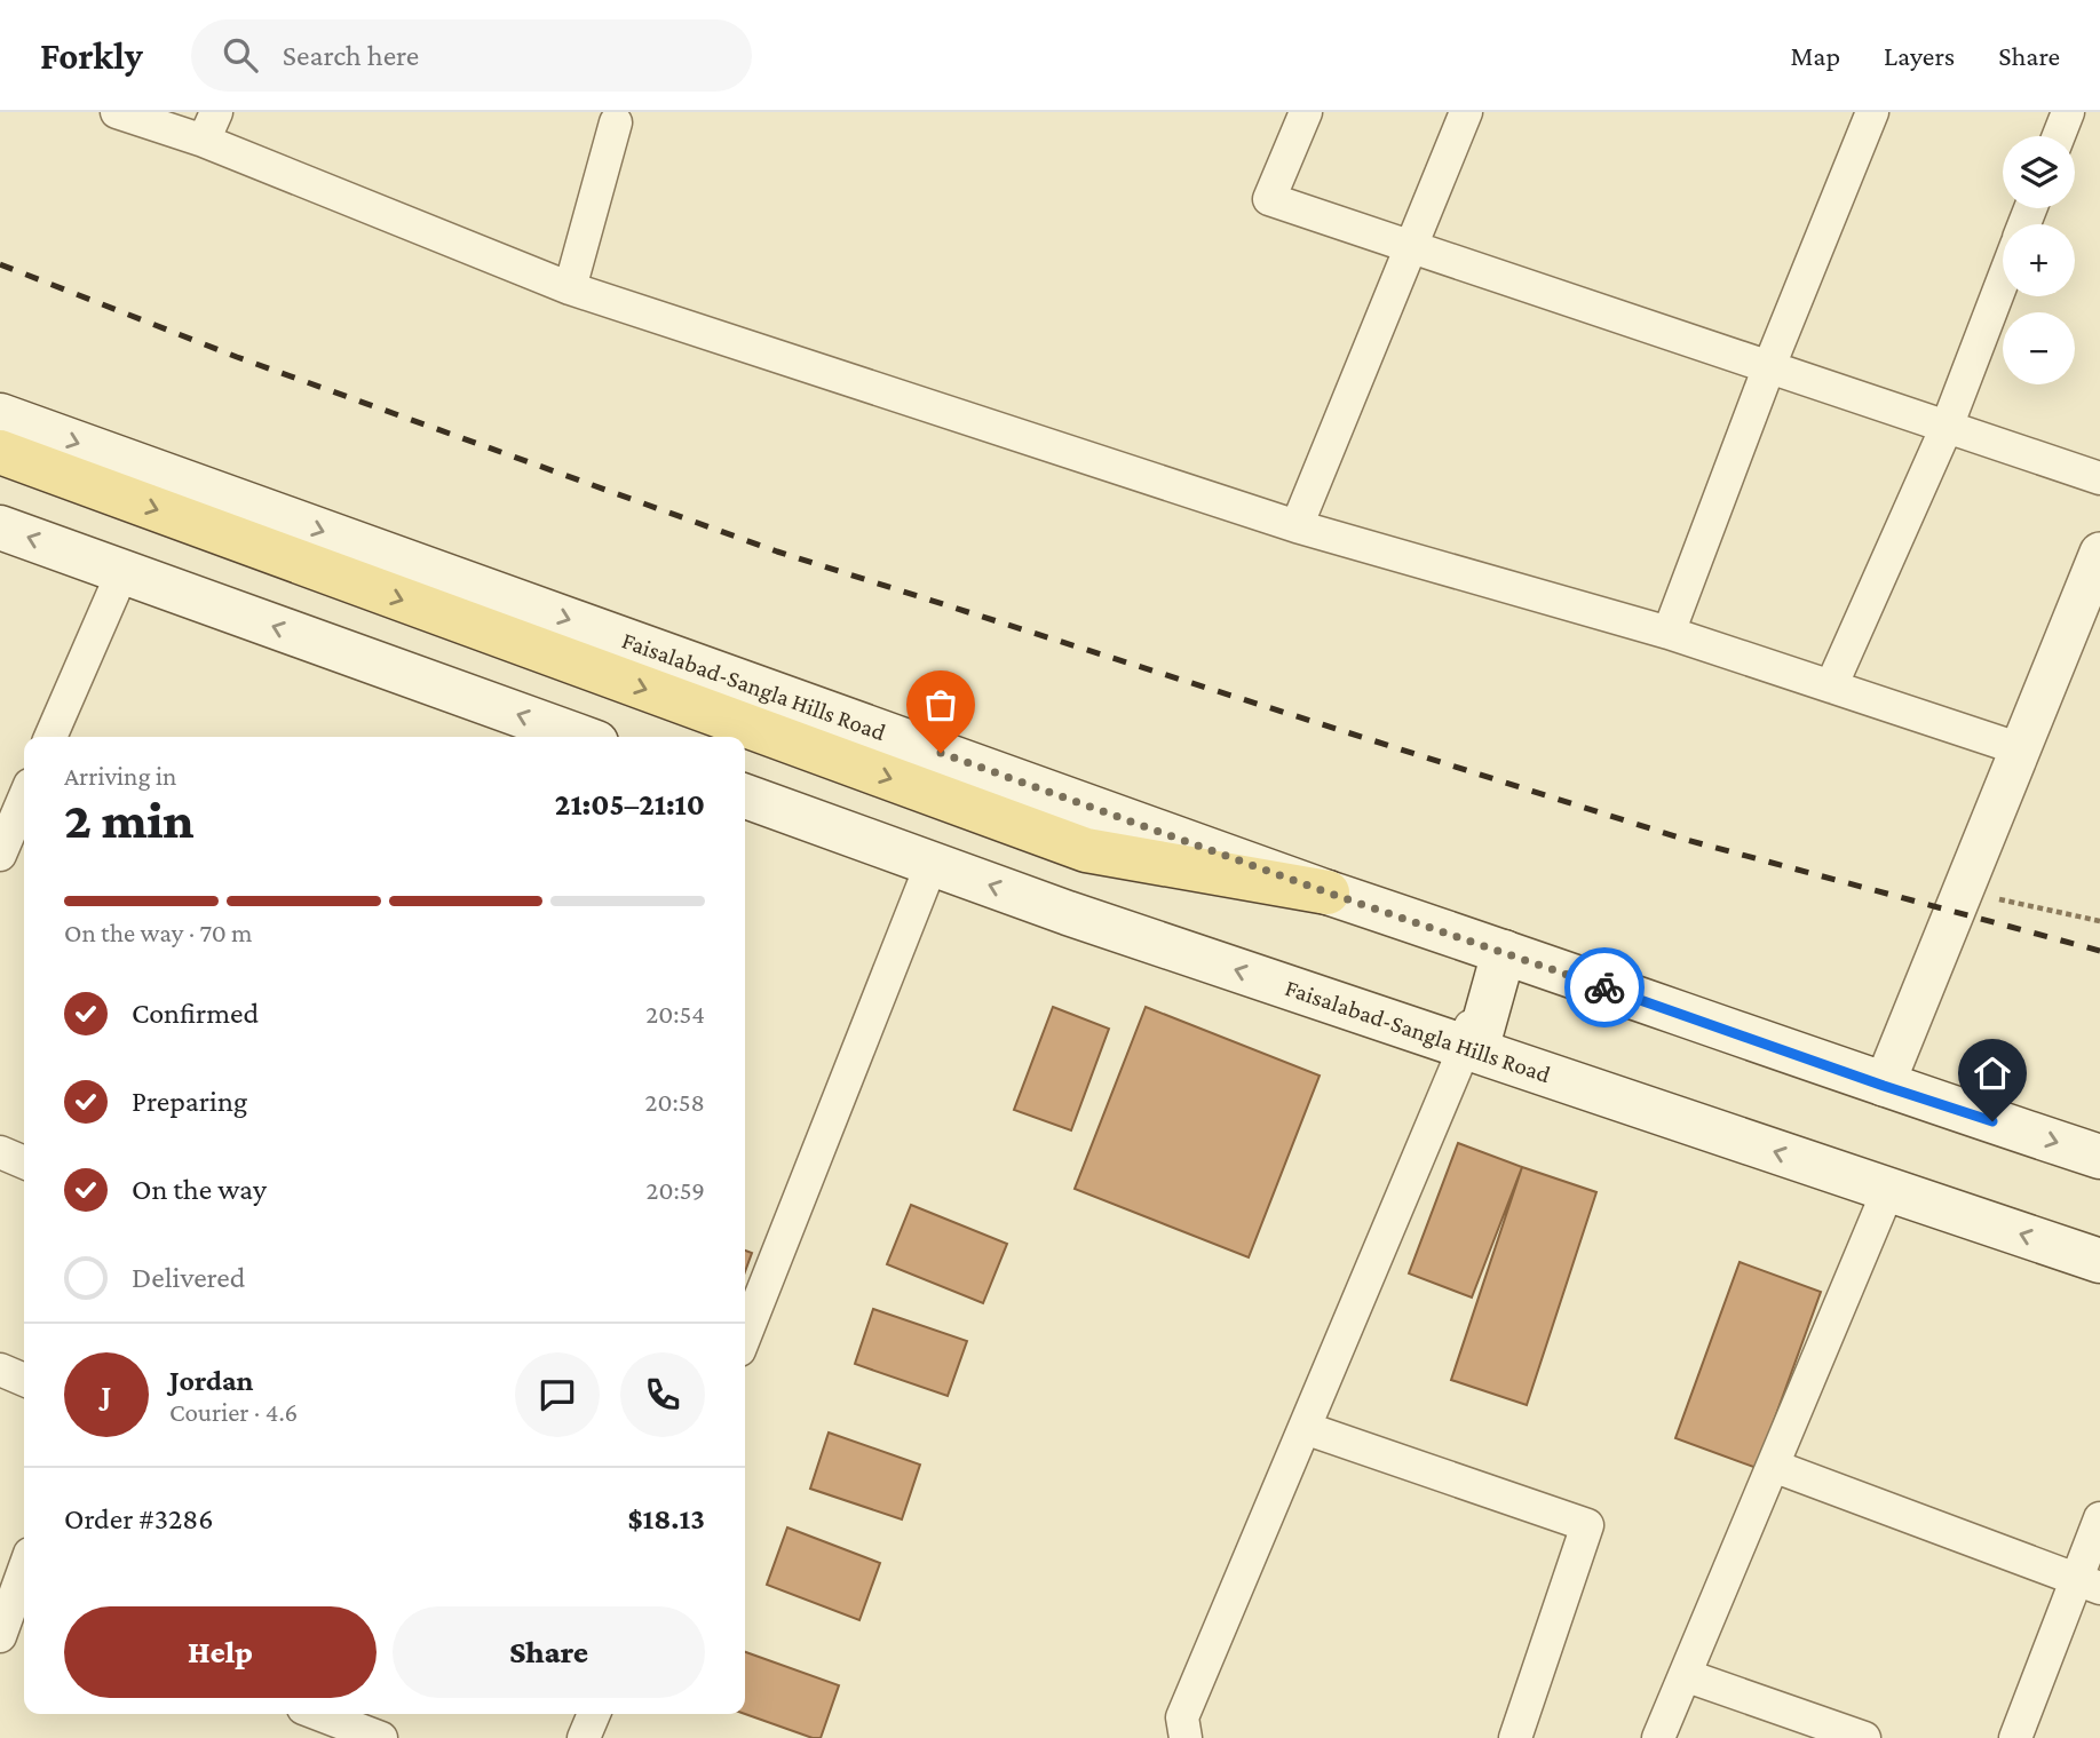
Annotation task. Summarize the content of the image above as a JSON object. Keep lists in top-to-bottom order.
{
  "streets": {
    "main road": ["Faisalabad-Sangla Hills Road"]
  },
  "page": {
    "header": "Forkly",
    "search": "Search here",
    "nav": ["Map", "Layers", "Share"],
    "map_buttons": ["+", "−"],
    "heading": ["2 min", "Arriving in", "21:05–21:10"],
    "panel": [
      "Jordan",
      "Courier · 4.6",
      "Order #3286",
      "$18.13"
    ],
    "bar": "On the way · 70 m",
    "list": [
      ["Confirmed", "20:54"],
      ["Preparing", "20:58"],
      ["On the way", "20:59"],
      "Delivered"
    ],
    "round": "J",
    "buttons": ["Help", "Share"]
  }
}
